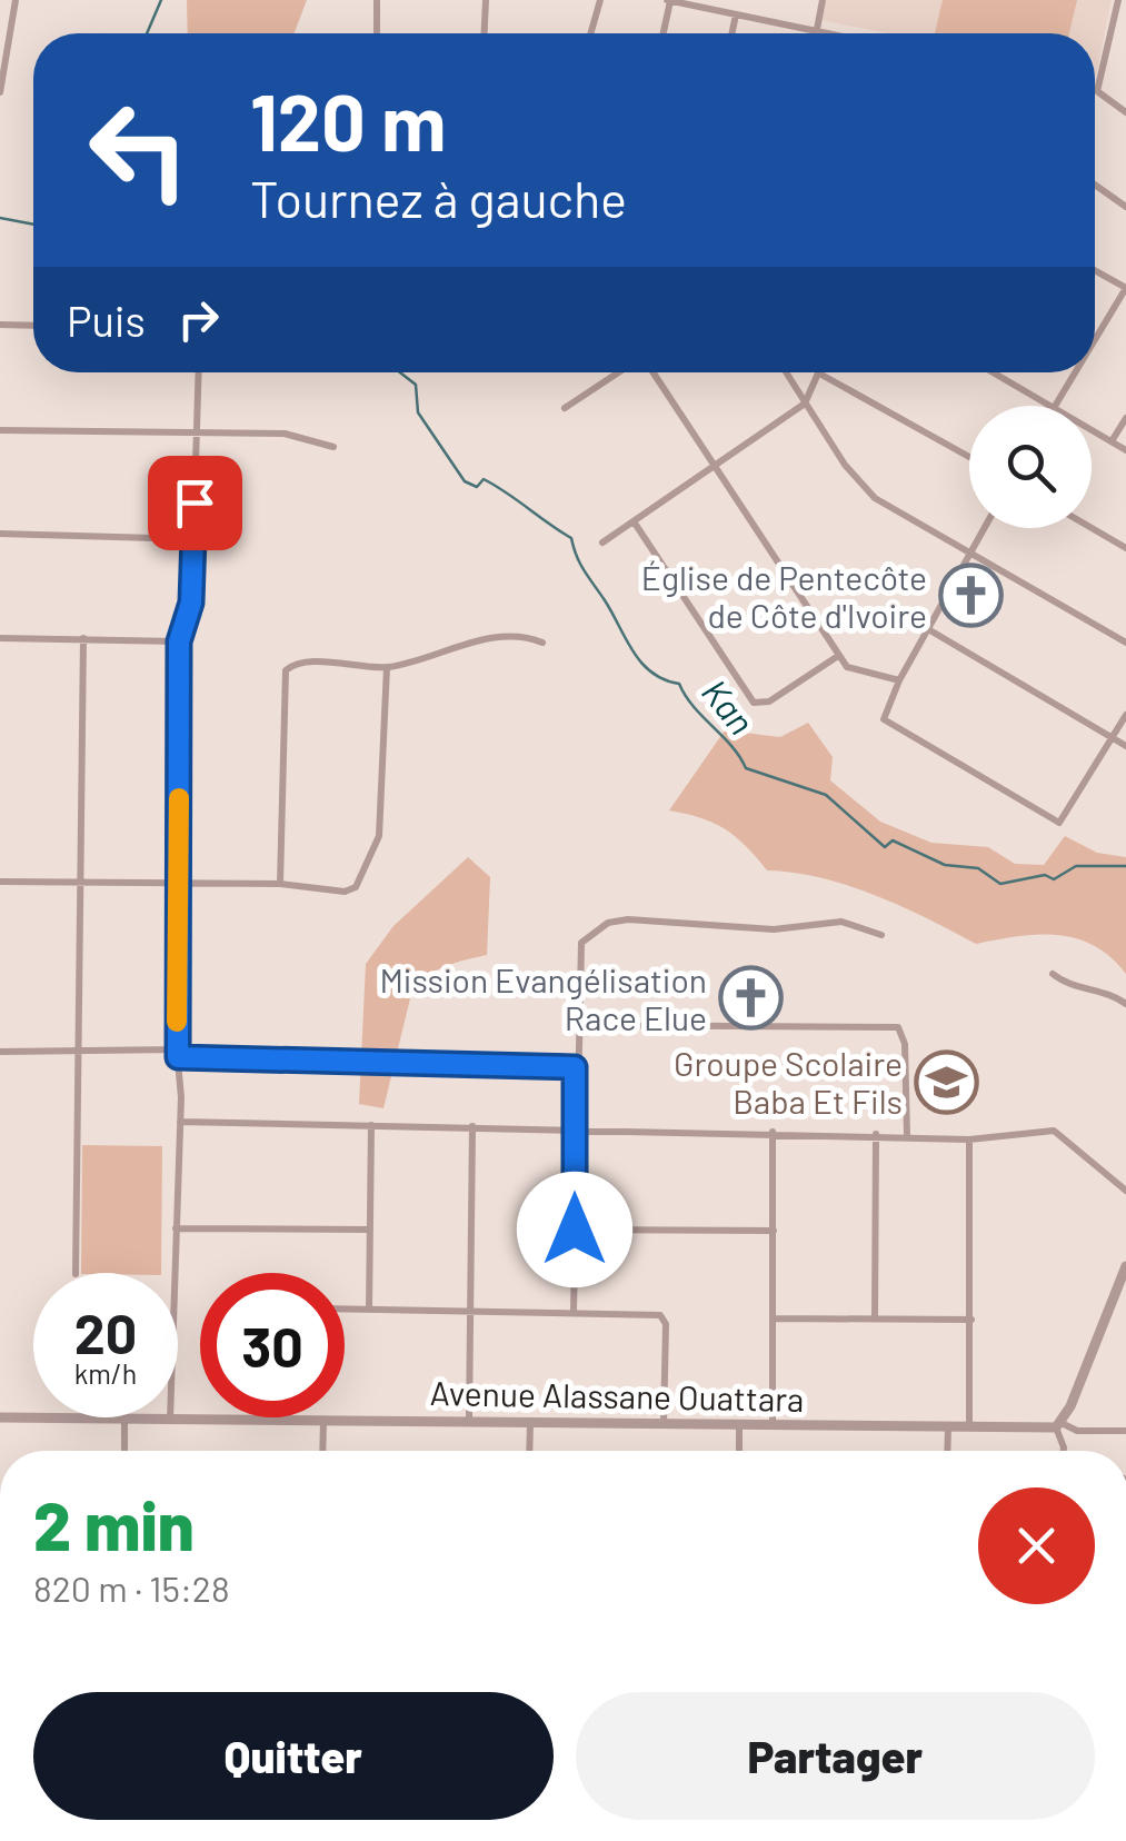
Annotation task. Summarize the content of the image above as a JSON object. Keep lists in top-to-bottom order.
{
  "streets": {
    "street": ["Avenue Alassane Ouattara"]
  },
  "water": ["Kan"],
  "places": {
    "church": ["Église de Pentecôte de Côte d'Ivoire", "Mission Evangélisation Race Elue"],
    "school or university": ["Groupe Scolaire Baba Et Fils"]
  },
  "page": {
    "turn": ["120 m", "Tournez à gauche"],
    "then": "Puis",
    "speed": "20 km/h",
    "limit": "30",
    "heading": ["2 min", "820 m · 15:28"],
    "buttons": ["Quitter", "Partager"]
  }
}
